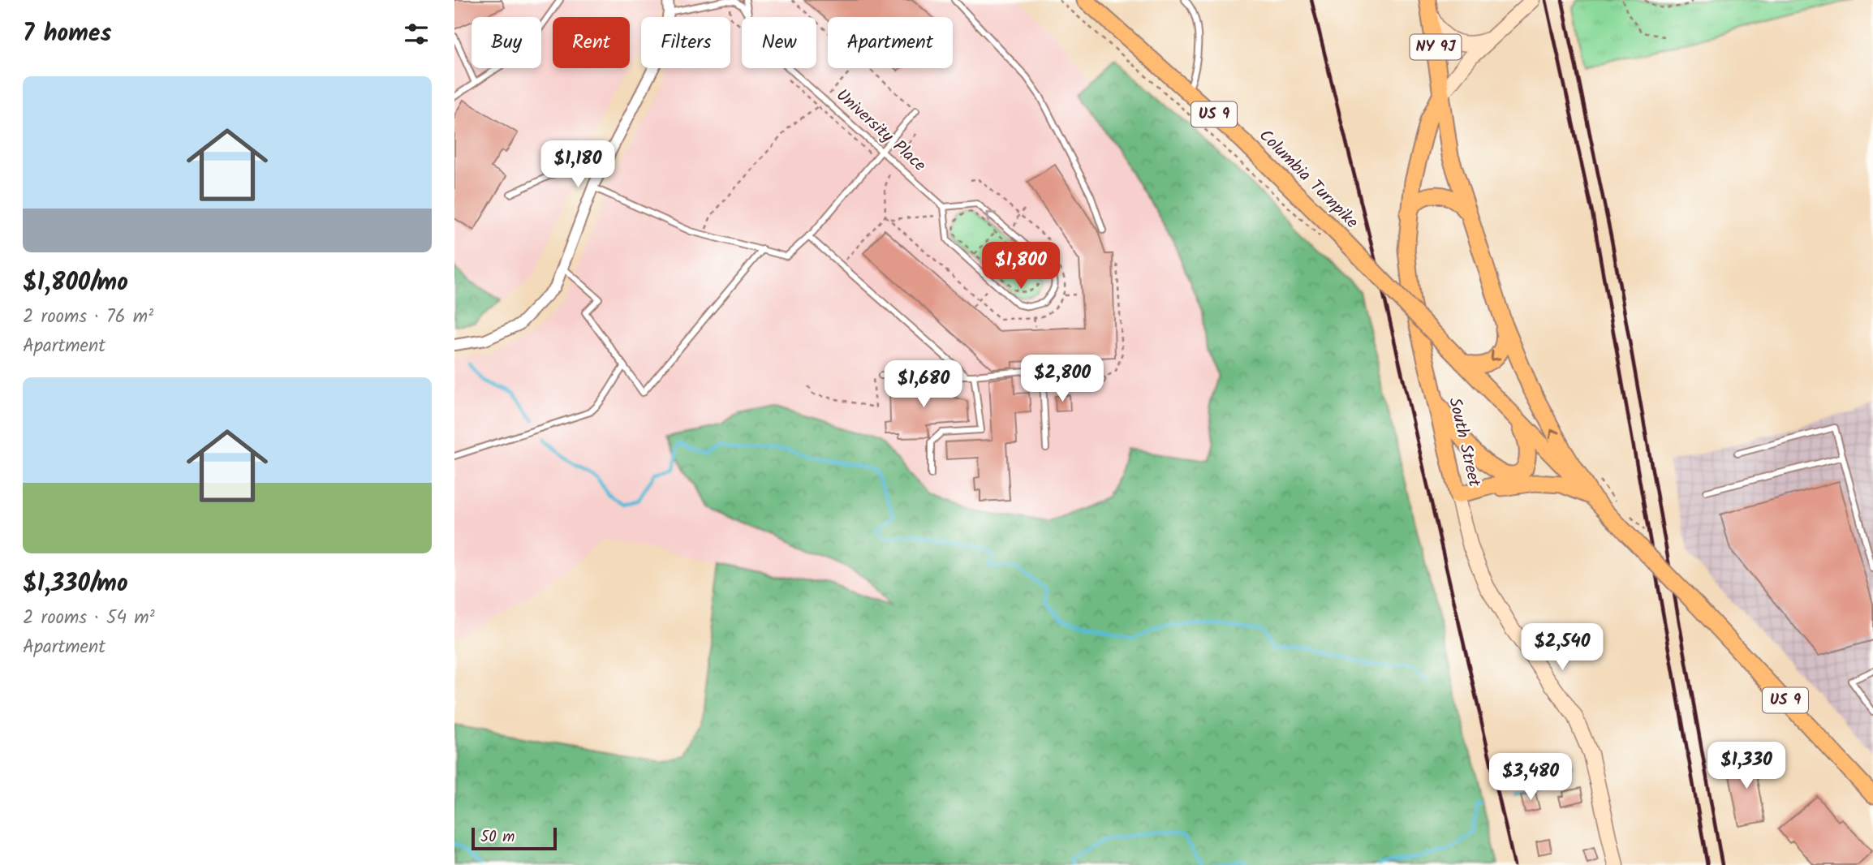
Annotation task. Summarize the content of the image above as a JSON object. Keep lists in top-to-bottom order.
{
  "streets": {
    "main road": [
      "NY 9J",
      "US 9",
      "Columbia Turnpike",
      "South Street"
    ],
    "lane": ["University Place"]
  },
  "crossings": [
    ["NY 9J", "South Street"],
    ["US 9", "Columbia Turnpike"]
  ],
  "scale_bar": "50 m",
  "page": {
    "heading": "7 homes",
    "chip": [
      "Buy",
      "Rent",
      "Filters",
      "New",
      "Apartment"
    ],
    "list": [
      {
        "name": "$1,800/mo",
        "note": "2 rooms · 76 m² · Apartment"
      },
      {
        "name": "$1,330/mo",
        "note": "2 rooms · 54 m² · Apartment"
      }
    ],
    "price": [
      "$1,180",
      "$1,800",
      "$2,800",
      "$1,680",
      "$2,540",
      "$1,330",
      "$3,480"
    ],
    "scale": "50 m"
  }
}
